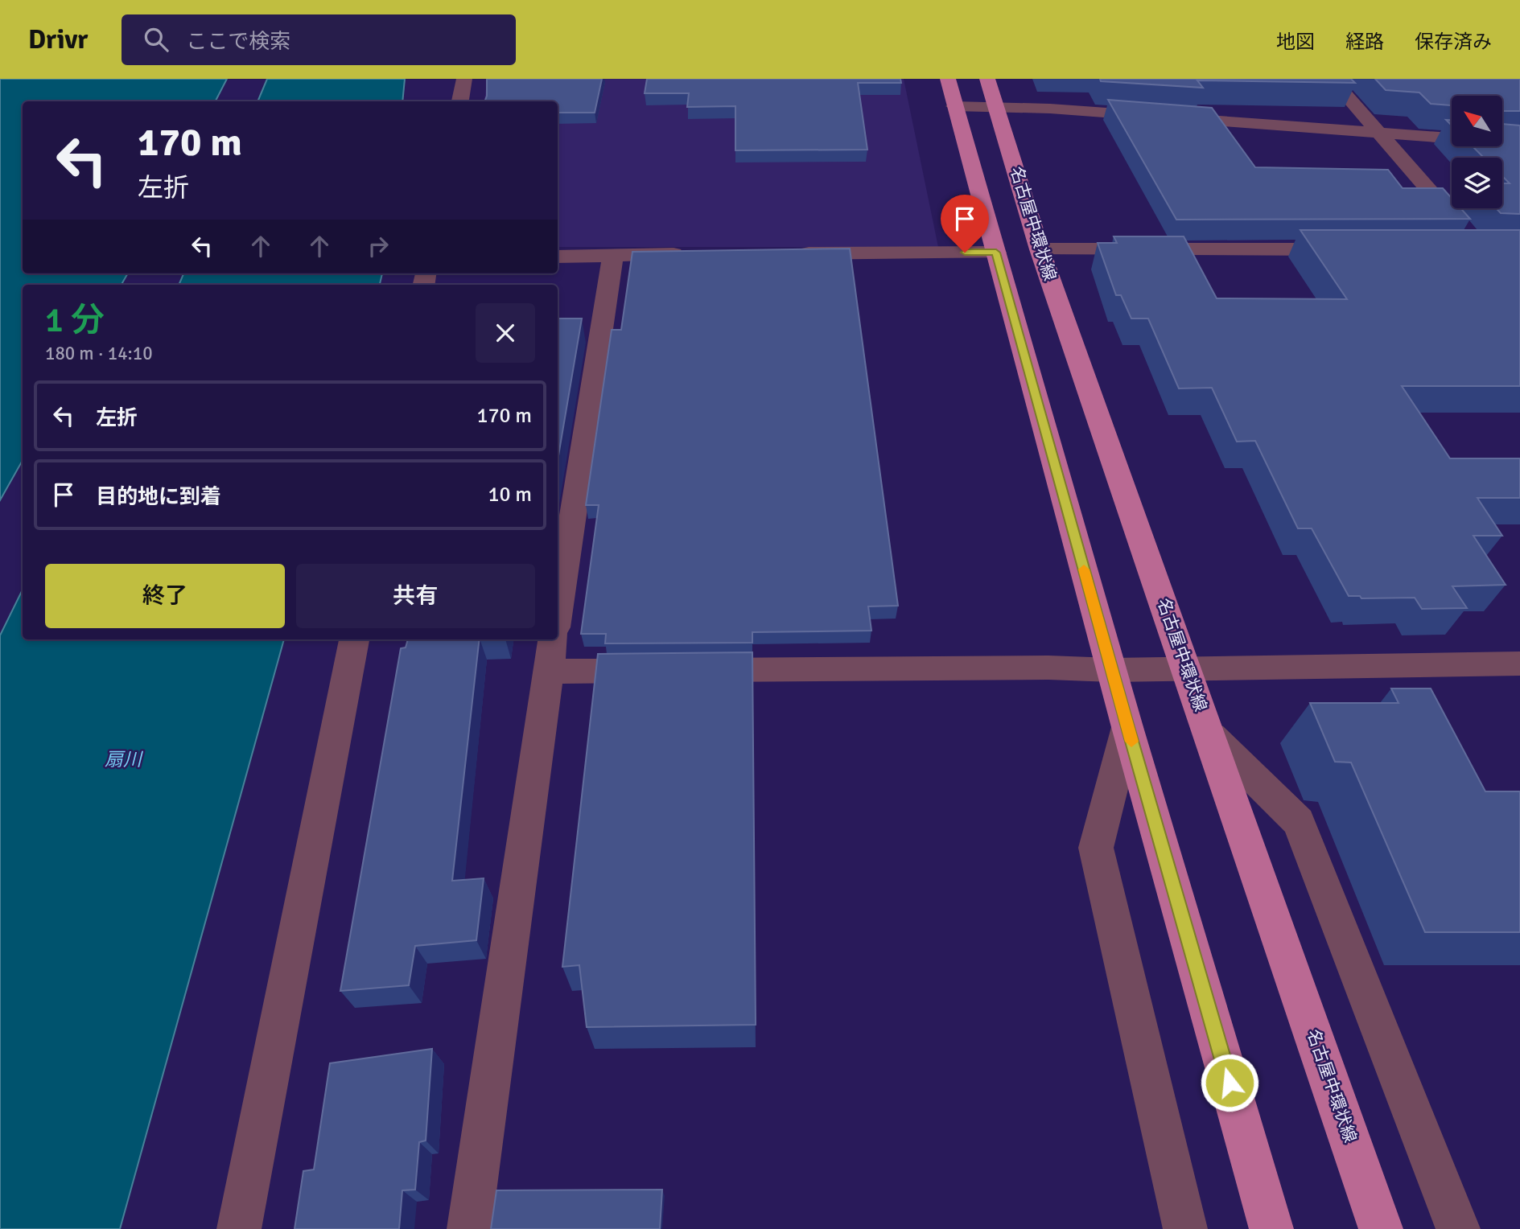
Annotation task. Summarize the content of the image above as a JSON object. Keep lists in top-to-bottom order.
{
  "streets": {
    "main road": ["名古屋中環状線"]
  },
  "water": ["扇川"],
  "north": "top left",
  "page": {
    "header": "Drivr",
    "search": "ここで検索",
    "nav": ["地図", "経路", "保存済み"],
    "turn": ["170 m", "左折"],
    "heading": ["1 分", "180 m · 14:10"],
    "list": [
      {
        "name": "左折",
        "value": "170 m"
      },
      {
        "name": "目的地に到着",
        "value": "10 m"
      }
    ],
    "buttons": ["終了", "共有"]
  }
}
